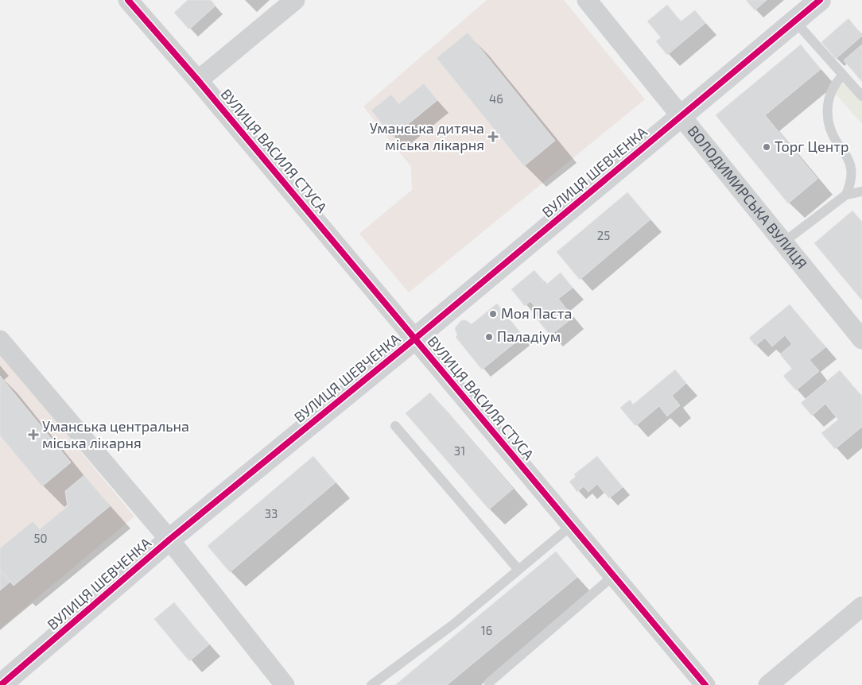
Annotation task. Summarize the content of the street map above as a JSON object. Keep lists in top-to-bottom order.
{
  "streets": {
    "street": ["ВУЛИЦЯ ВАСИЛЯ СТУСА", "ВУЛИЦЯ ШЕВЧЕНКА", "ВОЛОДИМИРСЬКА ВУЛИЦЯ"]
  },
  "crossings": [
    ["ВУЛИЦЯ ВАСИЛЯ СТУСА", "ВУЛИЦЯ ШЕВЧЕНКА"],
    ["ВУЛИЦЯ ШЕВЧЕНКА", "ВОЛОДИМИРСЬКА ВУЛИЦЯ"]
  ],
  "places": {
    "health": ["Уманська дитяча міська лікарня", "Уманська центральна міська лікарня"],
    "other": ["Торг Центр", "Моя Паста", "Паладіум"]
  },
  "house_numbers": [
    "46",
    "25",
    "31",
    "33",
    "50",
    "16"
  ]
}
